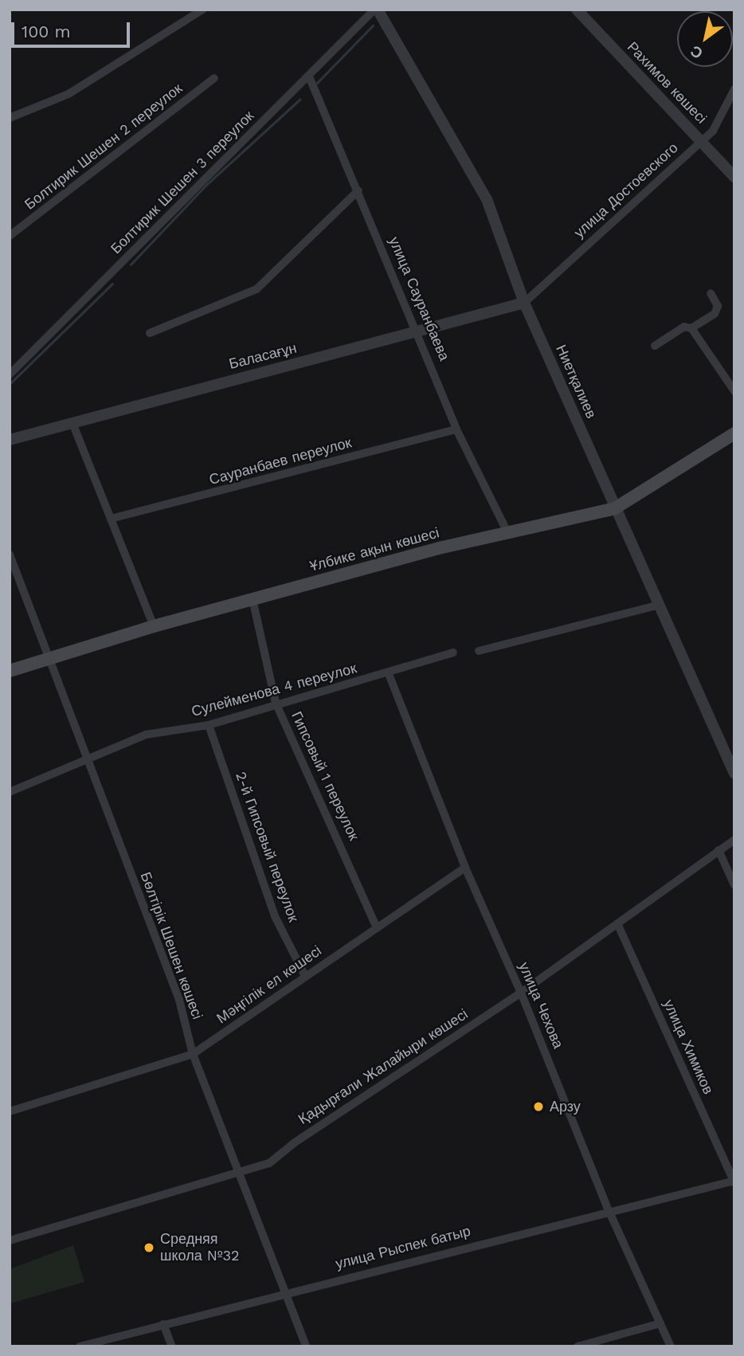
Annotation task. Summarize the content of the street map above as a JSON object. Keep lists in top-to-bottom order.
{
  "streets": {
    "main road": ["Ұлбике ақын көшесі"],
    "street": [
      "Рахимов көшесі",
      "Болтирик Шешен 2 переулок",
      "Болтирик Шешен 3 переулок",
      "улица Достоевского",
      "улица Сауранбаева",
      "Баласағұн",
      "Ниетқалиев",
      "Сауранбаев переулок",
      "Сулейменова 4 переулок",
      "Гипсовый 1 переулок",
      "2-й Гипсовый переулок",
      "Бөлтірік Шешен көшесі",
      "Мәңгілік ел көшесі",
      "улица Чехова",
      "улица Химиков",
      "Қадырғали Жалайыри көшесі",
      "улица Рыспек батыр"
    ]
  },
  "crossings": [
    ["Рахимов көшесі", "улица Достоевского"],
    ["Болтирик Шешен 3 переулок", "улица Сауранбаева"],
    ["Болтирик Шешен 3 переулок", "Ниетқалиев"],
    ["улица Достоевского", "Баласағұн"],
    ["улица Достоевского", "Ниетқалиев"],
    ["улица Сауранбаева", "Баласағұн"],
    ["улица Сауранбаева", "Сауранбаев переулок"],
    ["улица Сауранбаева", "Ұлбике ақын көшесі"],
    ["Баласағұн", "Ниетқалиев"],
    ["Ниетқалиев", "Ұлбике ақын көшесі"],
    ["Ұлбике ақын көшесі", "Гипсовый 1 переулок"],
    ["Ұлбике ақын көшесі", "Бөлтірік Шешен көшесі"],
    ["Сулейменова 4 переулок", "Гипсовый 1 переулок"],
    ["Сулейменова 4 переулок", "2-й Гипсовый переулок"],
    ["Сулейменова 4 переулок", "Бөлтірік Шешен көшесі"],
    ["Сулейменова 4 переулок", "улица Чехова"],
    ["Гипсовый 1 переулок", "Мәңгілік ел көшесі"],
    ["2-й Гипсовый переулок", "Мәңгілік ел көшесі"],
    ["Бөлтірік Шешен көшесі", "Мәңгілік ел көшесі"],
    ["Бөлтірік Шешен көшесі", "Қадырғали Жалайыри көшесі"],
    ["Бөлтірік Шешен көшесі", "улица Рыспек батыр"],
    ["Мәңгілік ел көшесі", "улица Чехова"],
    ["улица Чехова", "Қадырғали Жалайыри көшесі"],
    ["улица Чехова", "улица Рыспек батыр"],
    ["улица Химиков", "Қадырғали Жалайыри көшесі"],
    ["улица Химиков", "улица Рыспек батыр"]
  ],
  "places": ["Арзу", "Средняя школа №32"],
  "scale_bar": "100 m",
  "north": "bottom left"
}
